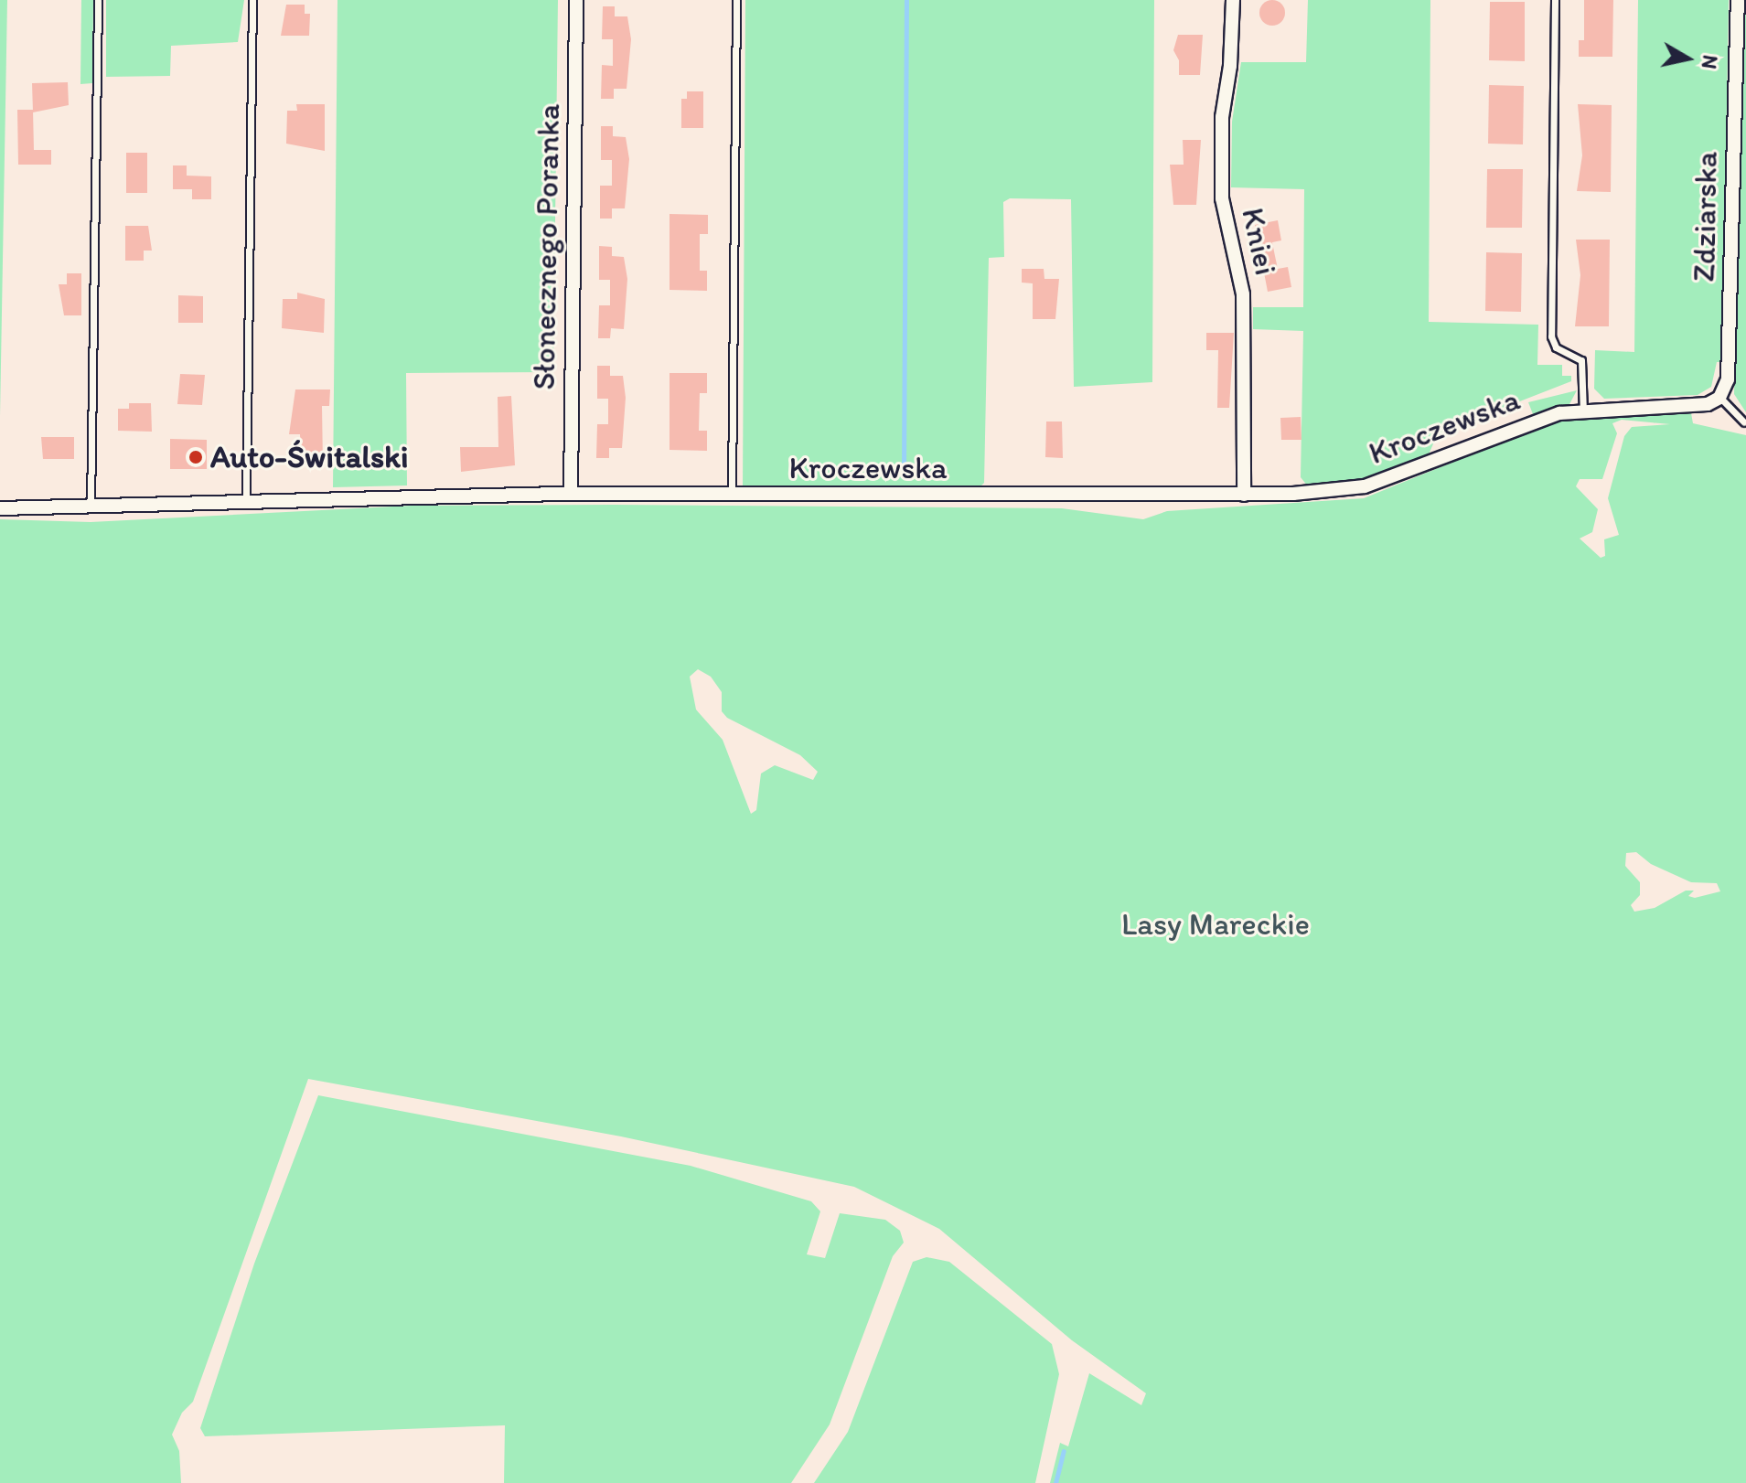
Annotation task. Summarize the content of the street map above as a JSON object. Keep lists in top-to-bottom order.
{
  "streets": {
    "street": [
      "Zdziarska",
      "Kniei",
      "Słonecznego Poranka",
      "Kroczewska"
    ]
  },
  "crossings": [
    ["Zdziarska", "Kroczewska"],
    ["Kniei", "Kroczewska"],
    ["Słonecznego Poranka", "Kroczewska"]
  ],
  "parks": ["Lasy Mareckie"],
  "places": ["Auto-Świtalski"],
  "north": "right"
}
